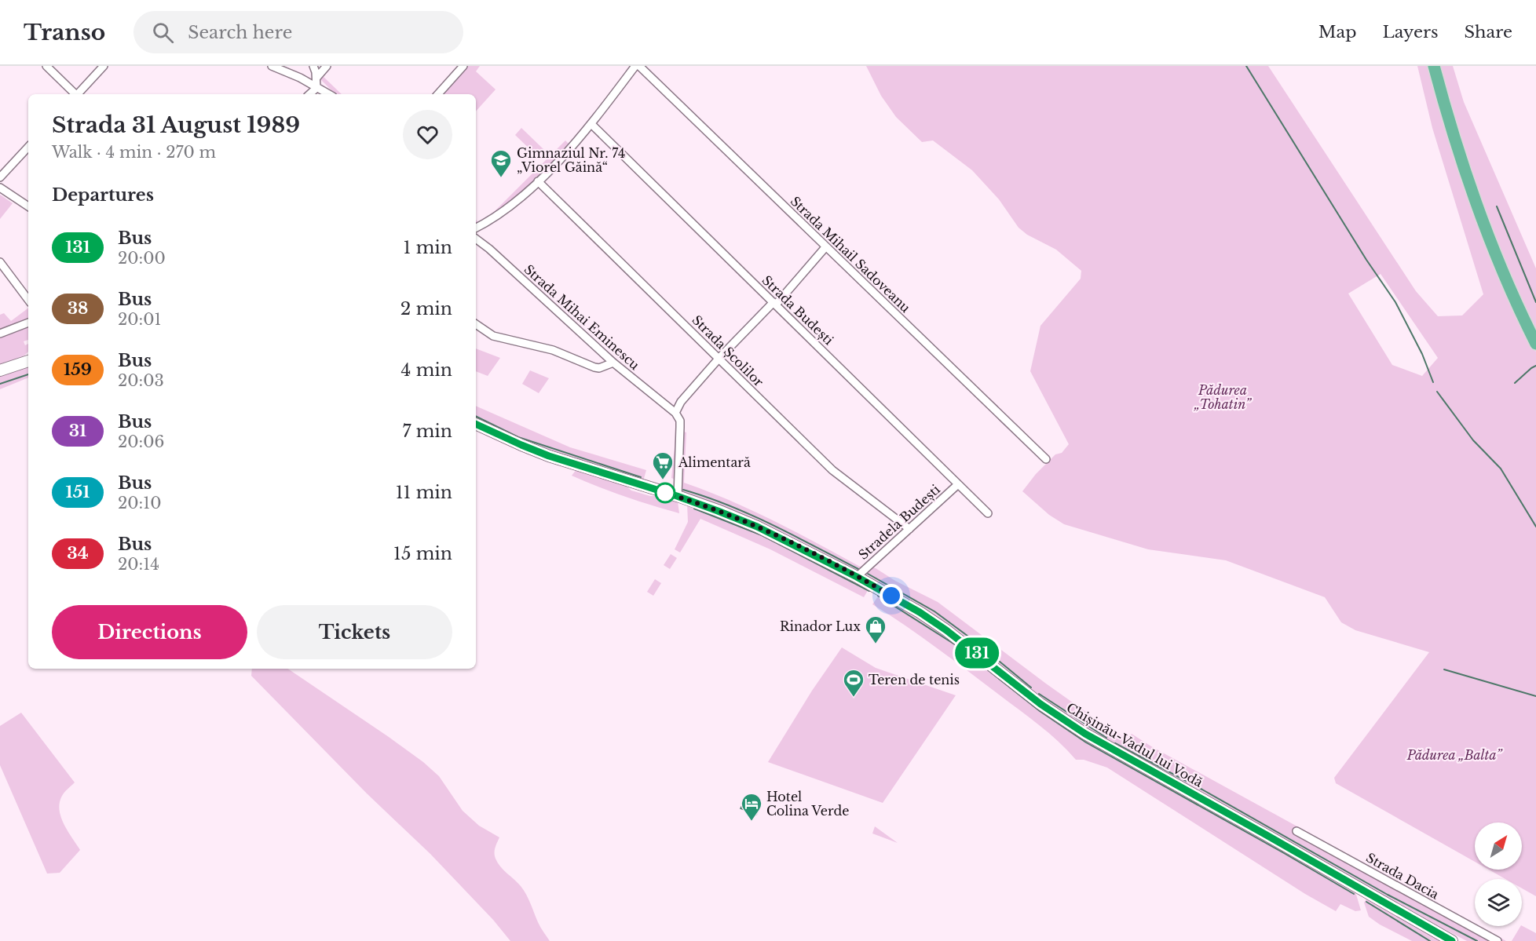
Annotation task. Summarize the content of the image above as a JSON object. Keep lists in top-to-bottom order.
{
  "streets": {
    "main road": ["Chișinău-Vadul lui Vodă"],
    "street": [
      "Strada Mihail Sadoveanu",
      "Strada Budești",
      "Strada Mihai Eminescu",
      "Strada Școlilor",
      "Stradela Budești",
      "Strada Dacia"
    ]
  },
  "crossings": [
    ["Strada Budești", "Stradela Budești"],
    ["Strada Școlilor", "Stradela Budești"],
    ["Stradela Budești", "Chișinău-Vadul lui Vodă"]
  ],
  "parks": ["Pădurea „Tohatin”", "Pădurea „Balta”"],
  "places": {
    "school or university": ["Gimnaziul Nr. 74 „Viorel Găină“"],
    "supermarket": ["Alimentară"],
    "shop": ["Rinador Lux"],
    "sports": ["Teren de tenis"],
    "hotel": ["Hotel Colina Verde"]
  },
  "lines": ["bus line 131"],
  "north": "top right",
  "page": {
    "header": "Transo",
    "search": "Search here",
    "nav": ["Map", "Layers", "Share"],
    "on_map": "131",
    "heading": [
      ["Strada 31 August 1989", "Walk · 4 min · 270 m"],
      "Departures"
    ],
    "list": [
      {
        "mark": "131",
        "name": "Bus",
        "note": "20:00",
        "value": "1 min"
      },
      {
        "mark": "38",
        "name": "Bus",
        "note": "20:01",
        "value": "2 min"
      },
      {
        "mark": "159",
        "name": "Bus",
        "note": "20:03",
        "value": "4 min"
      },
      {
        "mark": "31",
        "name": "Bus",
        "note": "20:06",
        "value": "7 min"
      },
      {
        "mark": "151",
        "name": "Bus",
        "note": "20:10",
        "value": "11 min"
      },
      {
        "mark": "34",
        "name": "Bus",
        "note": "20:14",
        "value": "15 min"
      }
    ],
    "buttons": ["Directions", "Tickets"]
  }
}
